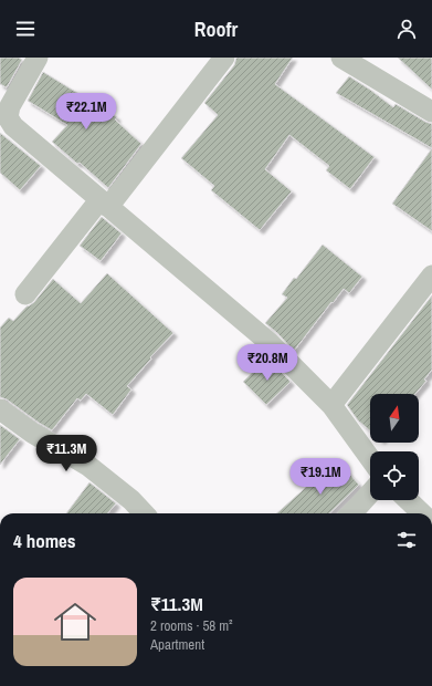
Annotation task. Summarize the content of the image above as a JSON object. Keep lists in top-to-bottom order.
{
  "north": "top",
  "page": {
    "header": "Roofr",
    "price": [
      "₹22.1M",
      "₹20.8M",
      "₹11.3M",
      "₹19.1M"
    ],
    "heading": "4 homes",
    "list": [
      {
        "name": "₹11.3M",
        "note": "2 rooms · 58 m² · Apartment"
      }
    ]
  }
}
